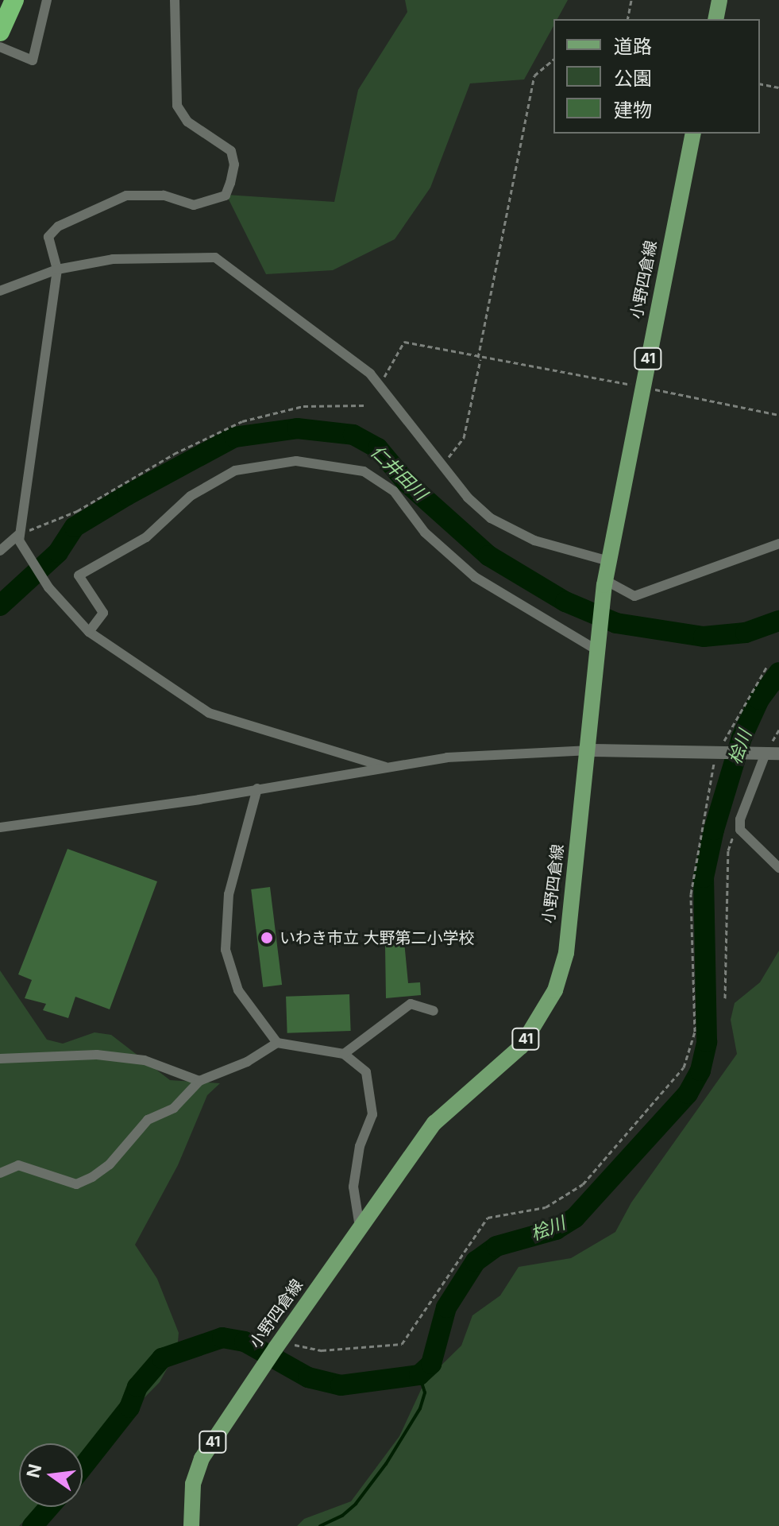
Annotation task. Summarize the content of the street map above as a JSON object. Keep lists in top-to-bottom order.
{
  "streets": {
    "main road": ["小野四倉線", "41"]
  },
  "water": ["仁井田川", "桧川"],
  "places": ["いわき市立 大野第二小学校"],
  "legend": ["道路", "公園", "建物"],
  "north": "left"
}
